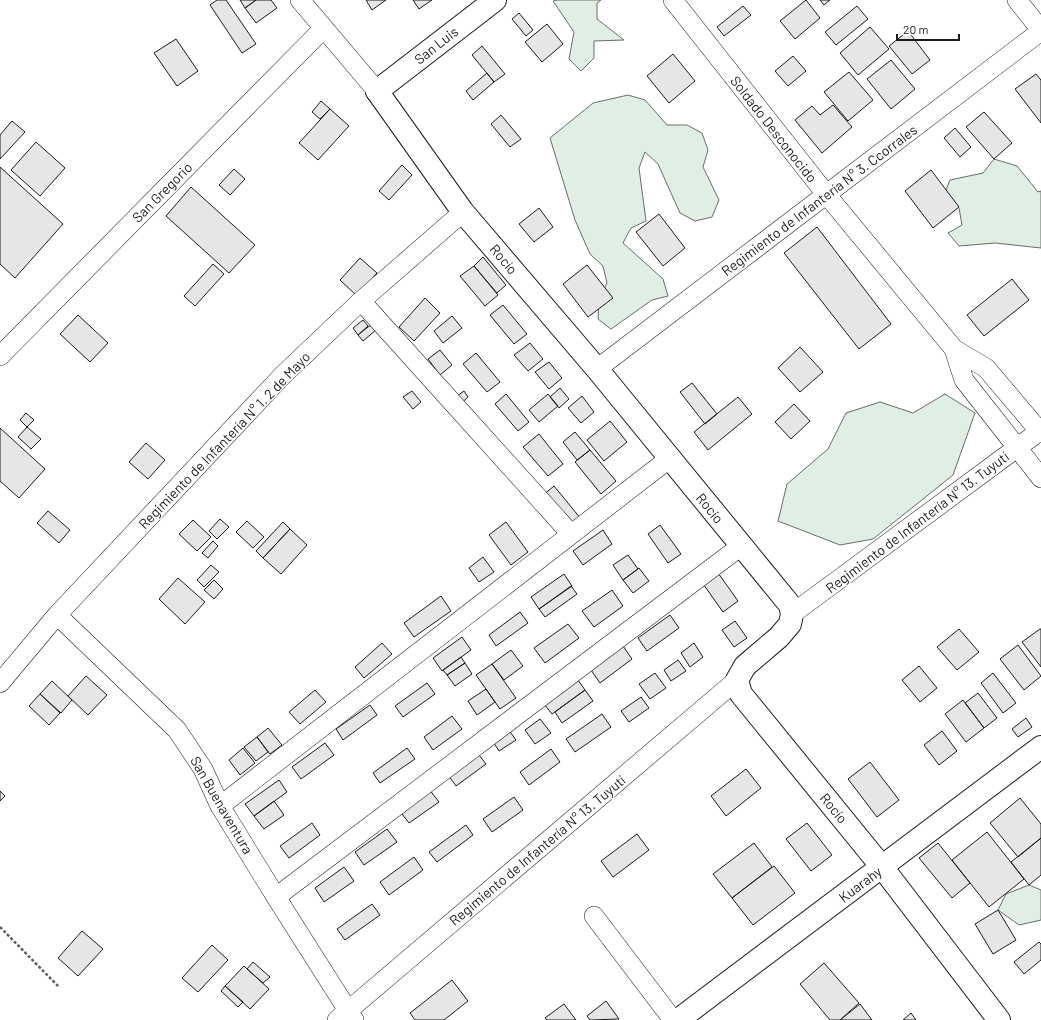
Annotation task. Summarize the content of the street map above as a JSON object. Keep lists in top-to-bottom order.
{
  "streets": {
    "main road": ["San Luis", "Rocío", "Kuarahy"],
    "street": [
      "Soldado Desconocido",
      "San Gregorio",
      "Regimiento de Infantería N° 3. Ccorrales",
      "Regimiento de Infantería N° 1. 2 de Mayo",
      "Regimiento de Infantería N° 13. Tuyutí",
      "San Buenaventura"
    ]
  },
  "crossings": [
    ["San Luis", "Rocío"],
    ["Soldado Desconocido", "Regimiento de Infantería N° 3. Ccorrales"],
    ["Soldado Desconocido", "Regimiento de Infantería N° 13. Tuyutí"],
    ["San Gregorio", "Rocío"],
    ["Regimiento de Infantería N° 3. Ccorrales", "Rocío"],
    ["Rocío", "Regimiento de Infantería N° 1. 2 de Mayo"],
    ["Rocío", "Regimiento de Infantería N° 13. Tuyutí"],
    ["Rocío", "Kuarahy"],
    ["Regimiento de Infantería N° 1. 2 de Mayo", "San Buenaventura"],
    ["Regimiento de Infantería N° 13. Tuyutí", "San Buenaventura"]
  ],
  "scale_bar": "20 m"
}
